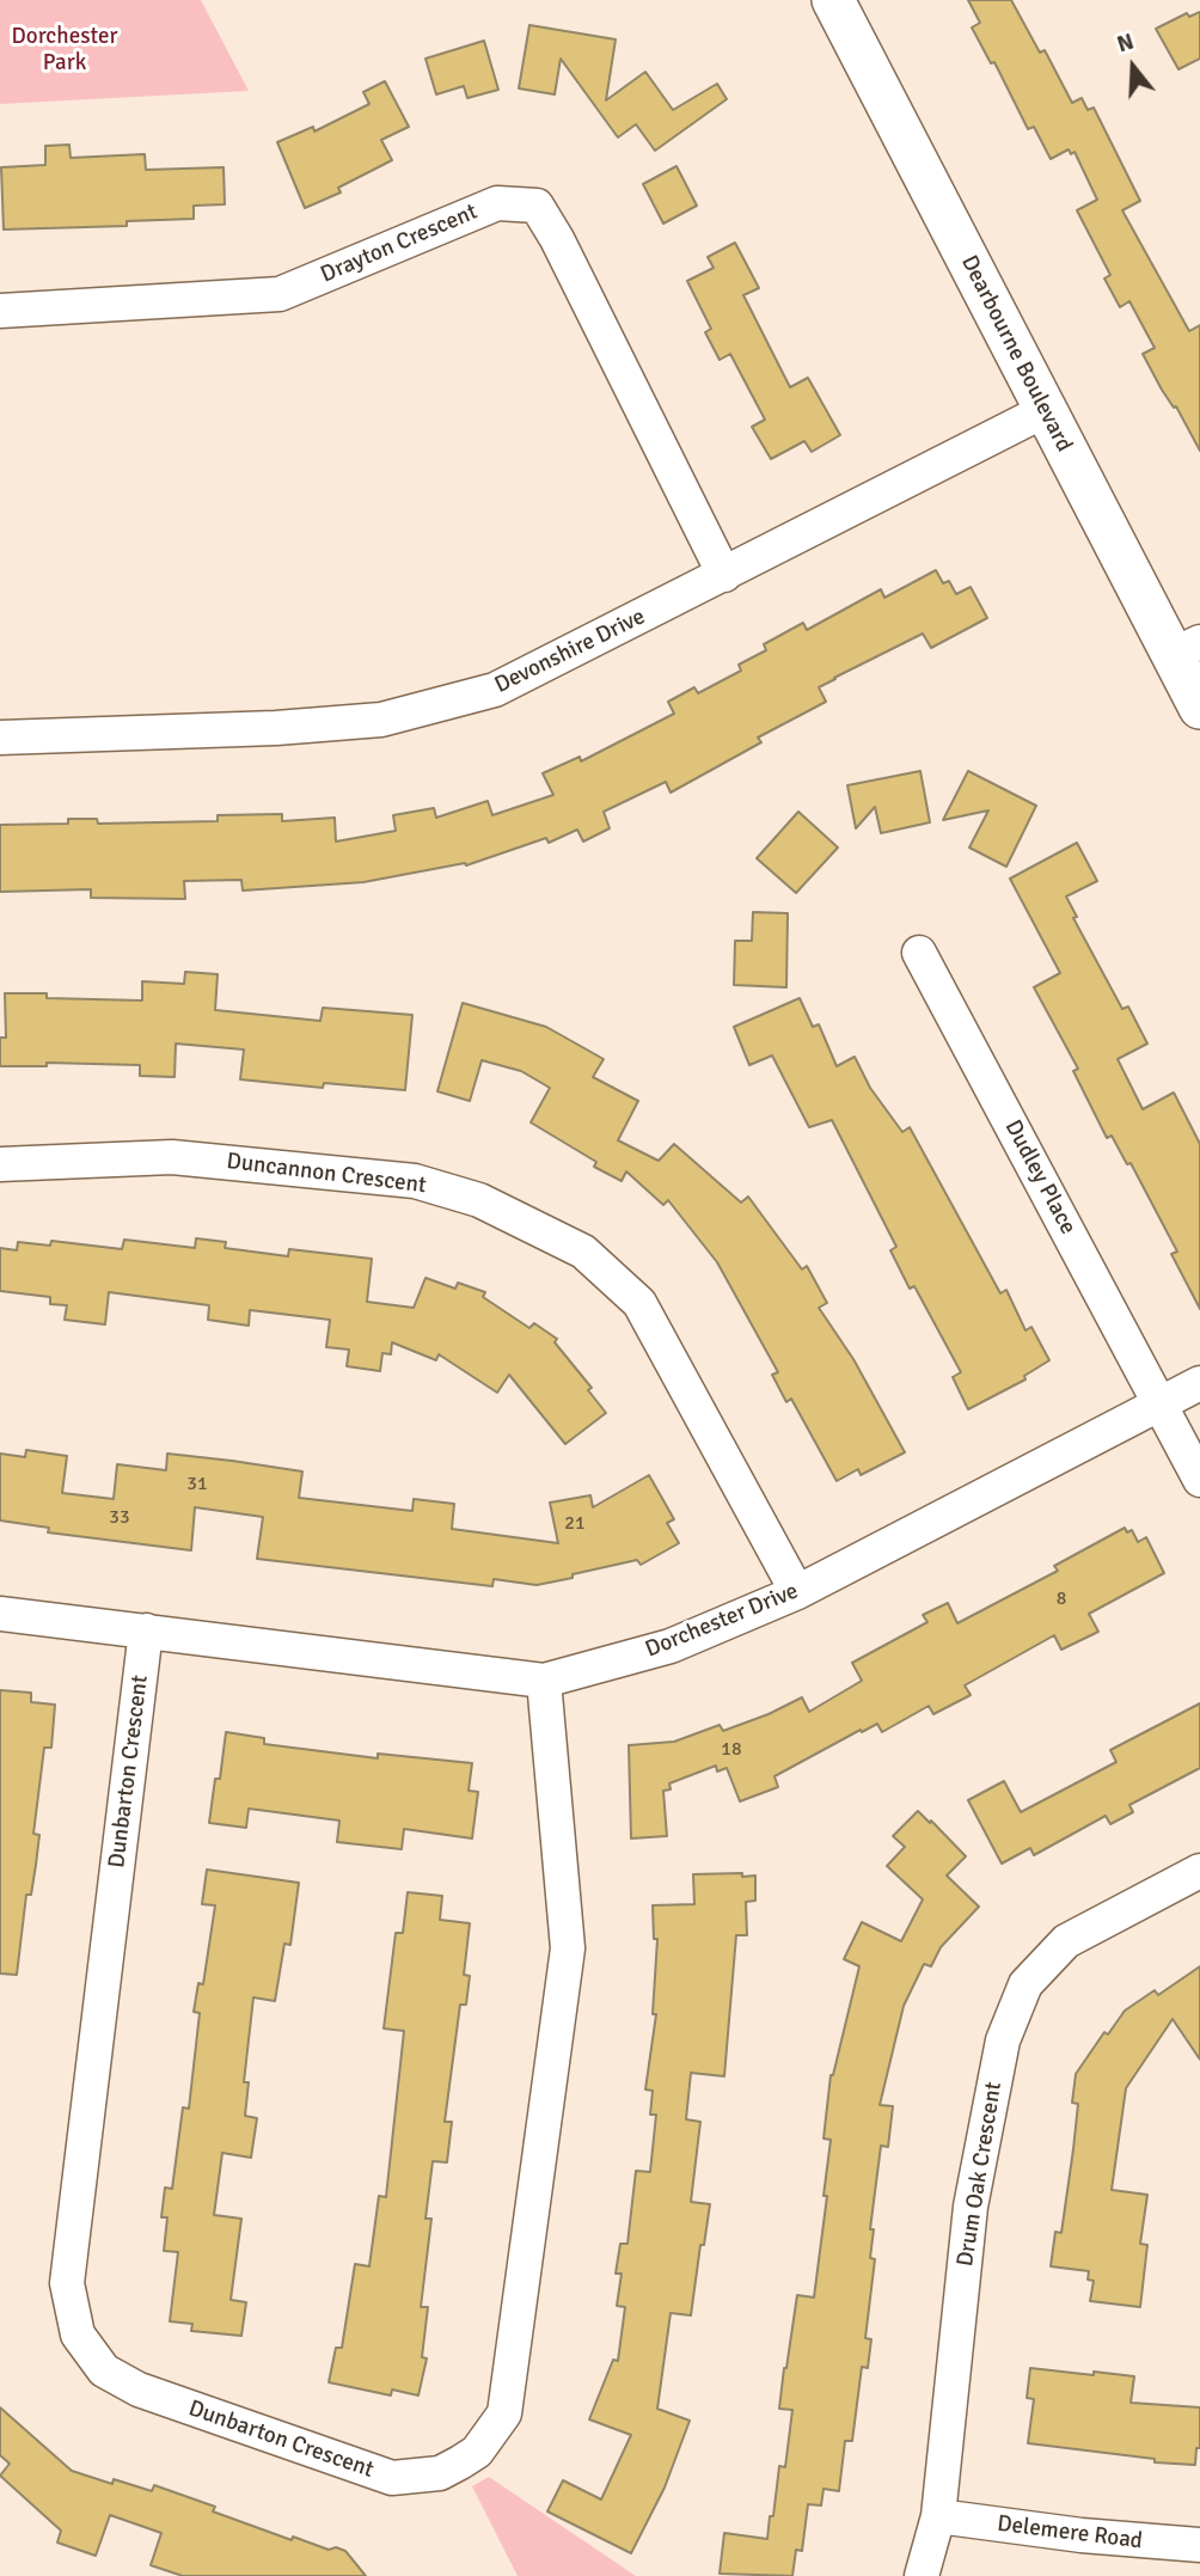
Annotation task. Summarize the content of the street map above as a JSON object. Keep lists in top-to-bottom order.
{
  "streets": {
    "street": [
      "Drayton Crescent",
      "Dearbourne Boulevard",
      "Devonshire Drive",
      "Duncannon Crescent",
      "Dudley Place",
      "Dorchester Drive",
      "Dunbarton Crescent",
      "Drum Oak Crescent",
      "Delemere Road"
    ]
  },
  "crossings": [
    ["Drayton Crescent", "Devonshire Drive"],
    ["Dearbourne Boulevard", "Devonshire Drive"],
    ["Duncannon Crescent", "Dorchester Drive"],
    ["Dudley Place", "Dorchester Drive"],
    ["Dorchester Drive", "Dunbarton Crescent"],
    ["Drum Oak Crescent", "Delemere Road"]
  ],
  "parks": ["Dorchester Park"],
  "house_numbers": [
    "31",
    "33",
    "21",
    "8",
    "18"
  ],
  "north": "top"
}
